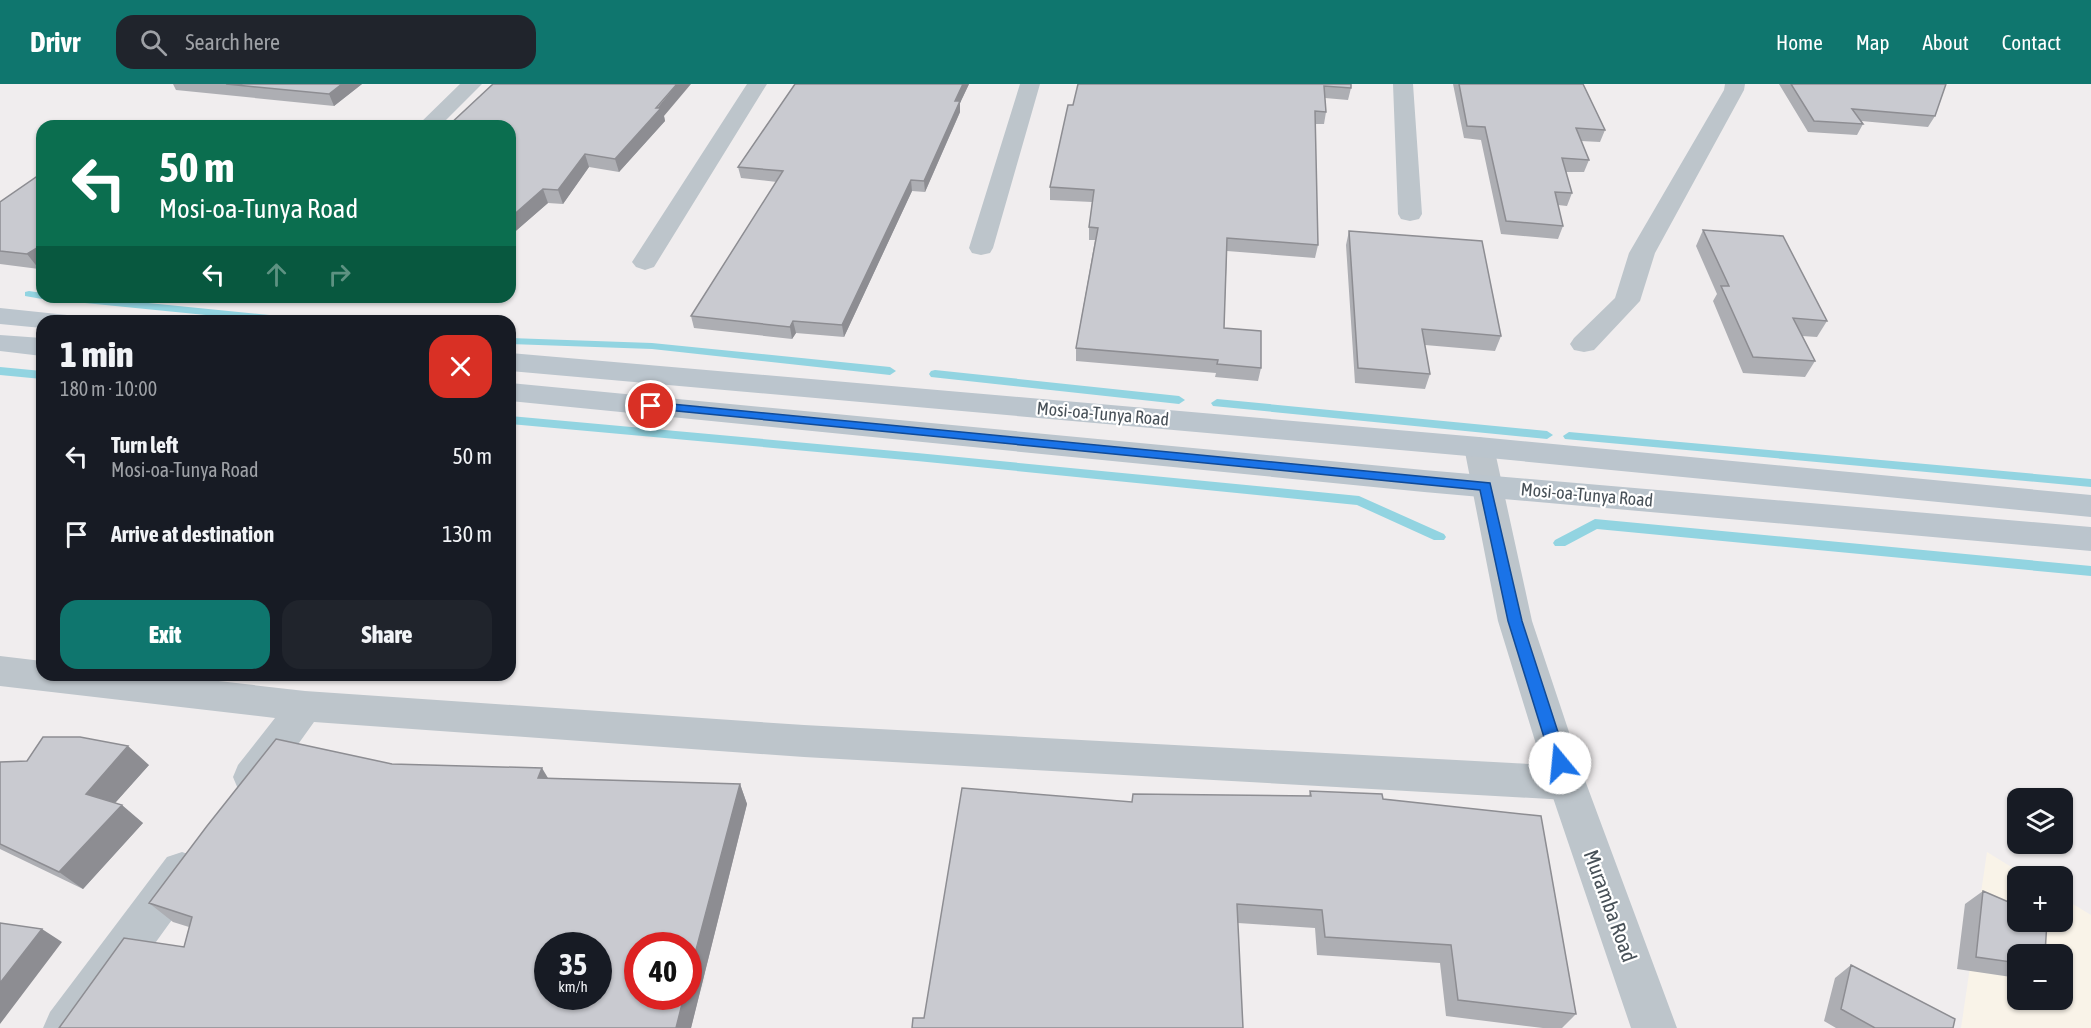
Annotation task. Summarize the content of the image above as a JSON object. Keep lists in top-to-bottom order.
{
  "streets": {
    "main road": ["Mosi-oa-Tunya Road"],
    "street": ["Muramba Road"]
  },
  "crossings": [
    ["Mosi-oa-Tunya Road", "Muramba Road"]
  ],
  "page": {
    "header": "Drivr",
    "search": "Search here",
    "nav": [
      "Home",
      "Map",
      "About",
      "Contact"
    ],
    "turn": ["50 m", "Mosi-oa-Tunya Road"],
    "heading": ["1 min", "180 m · 10:00"],
    "list": [
      {
        "name": "Turn left",
        "note": "Mosi-oa-Tunya Road",
        "value": "50 m"
      },
      {
        "name": "Arrive at destination",
        "value": "130 m"
      }
    ],
    "buttons": ["Exit", "Share"],
    "map_buttons": ["+", "−"],
    "speed": "35 km/h",
    "limit": "40"
  }
}
